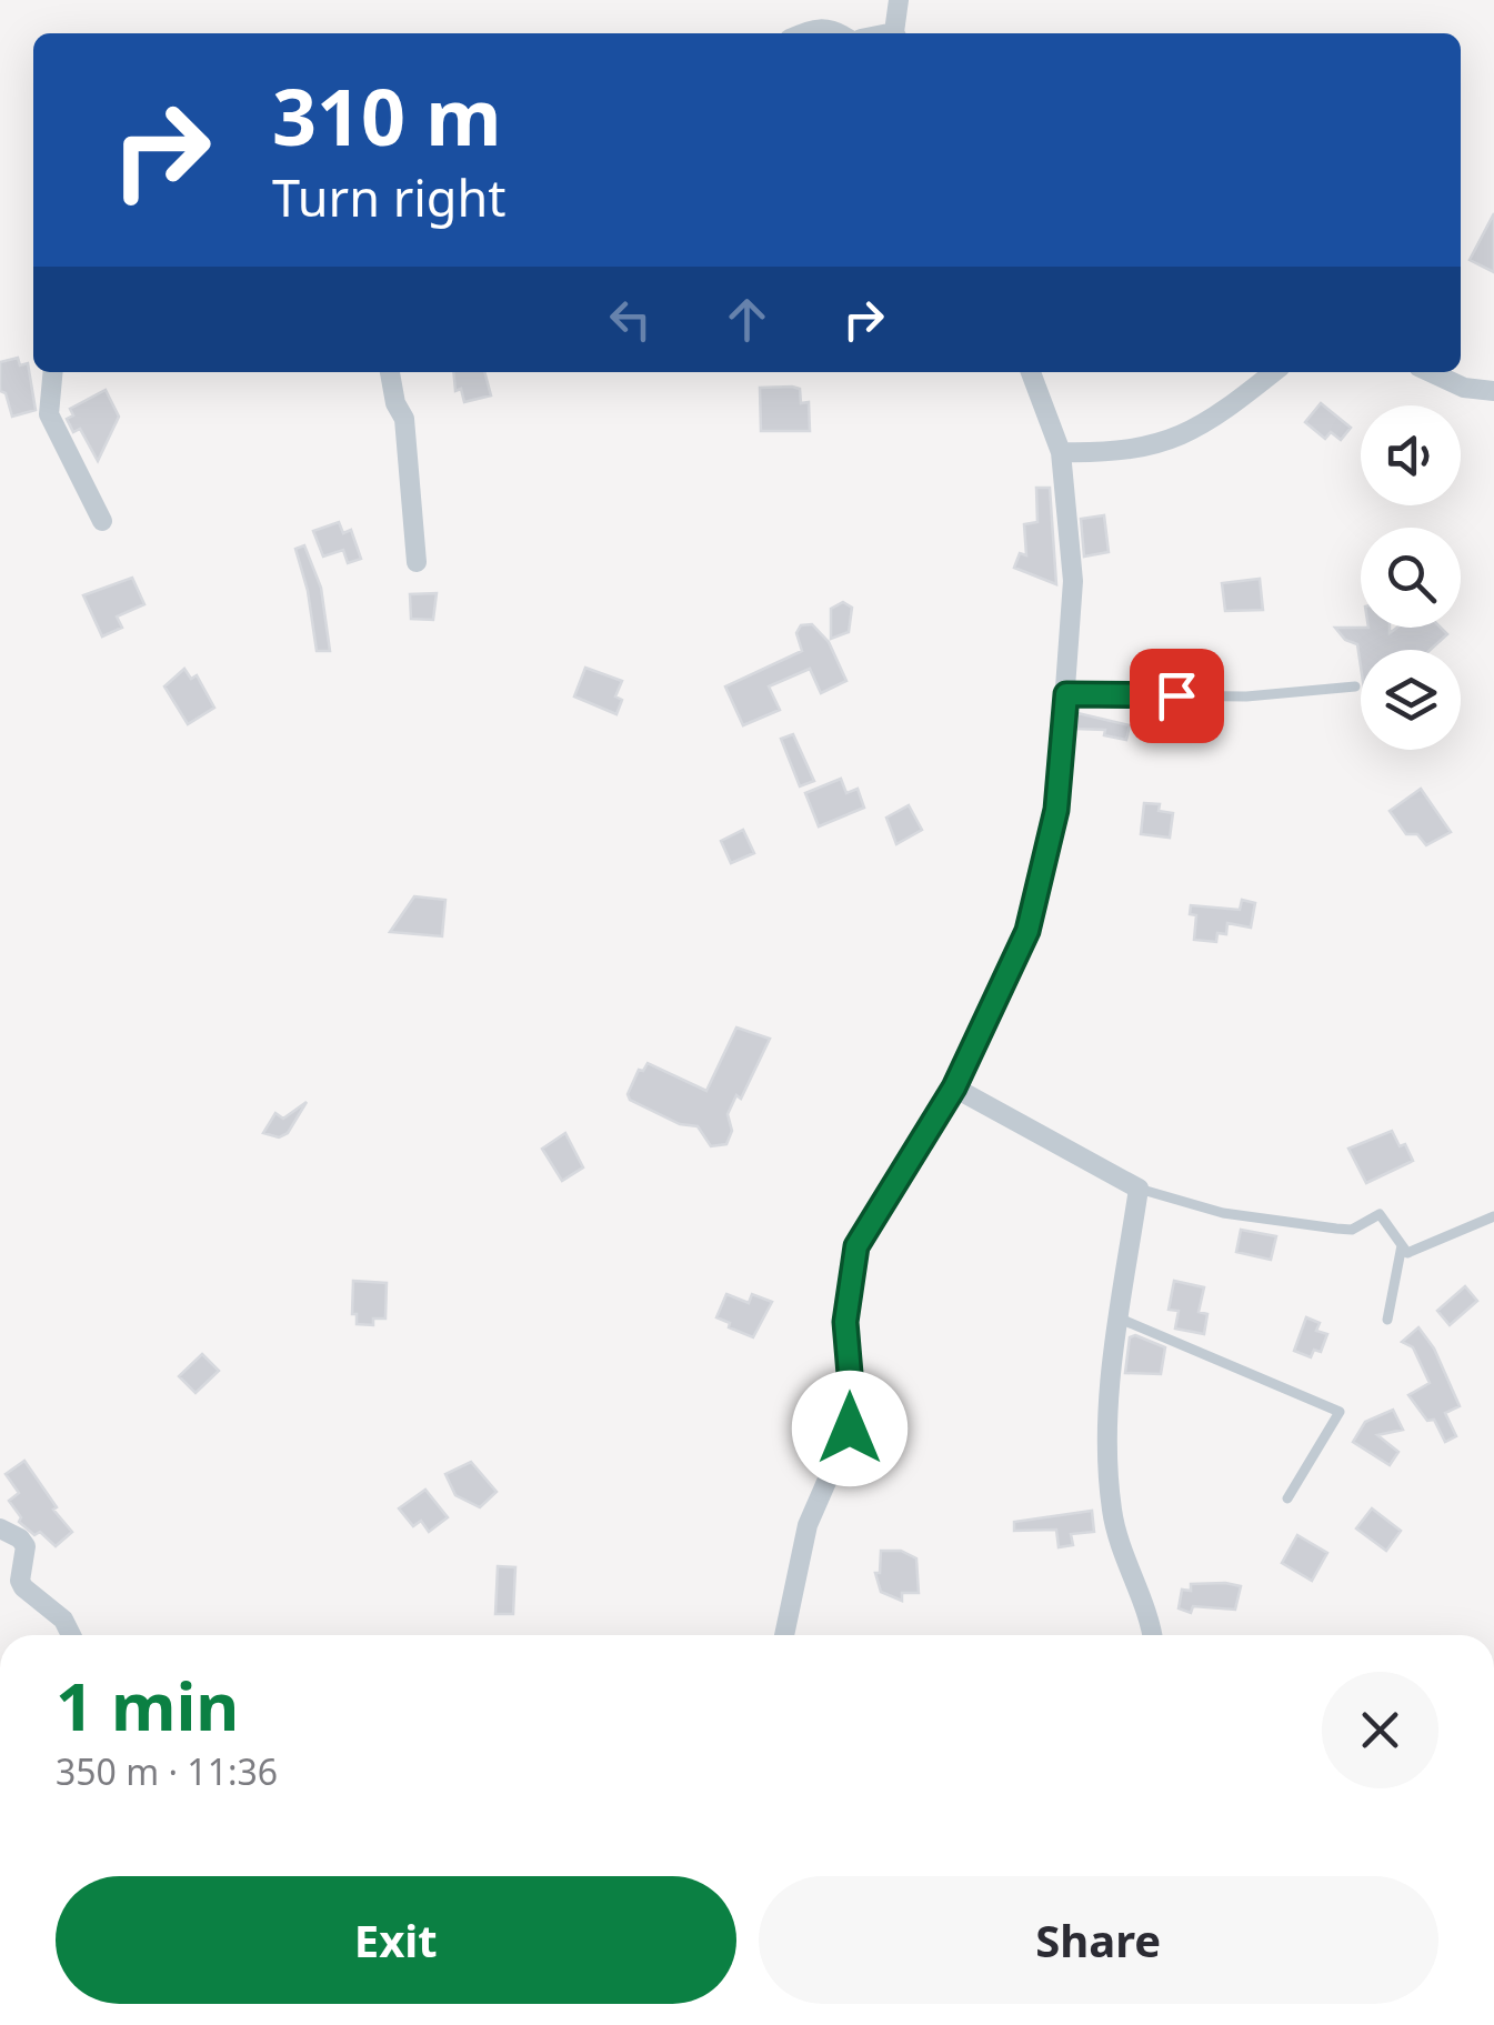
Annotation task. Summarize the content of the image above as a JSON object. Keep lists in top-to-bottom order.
{
  "page": {
    "turn": ["310 m", "Turn right"],
    "heading": ["1 min", "350 m · 11:36"],
    "buttons": ["Exit", "Share"]
  }
}
